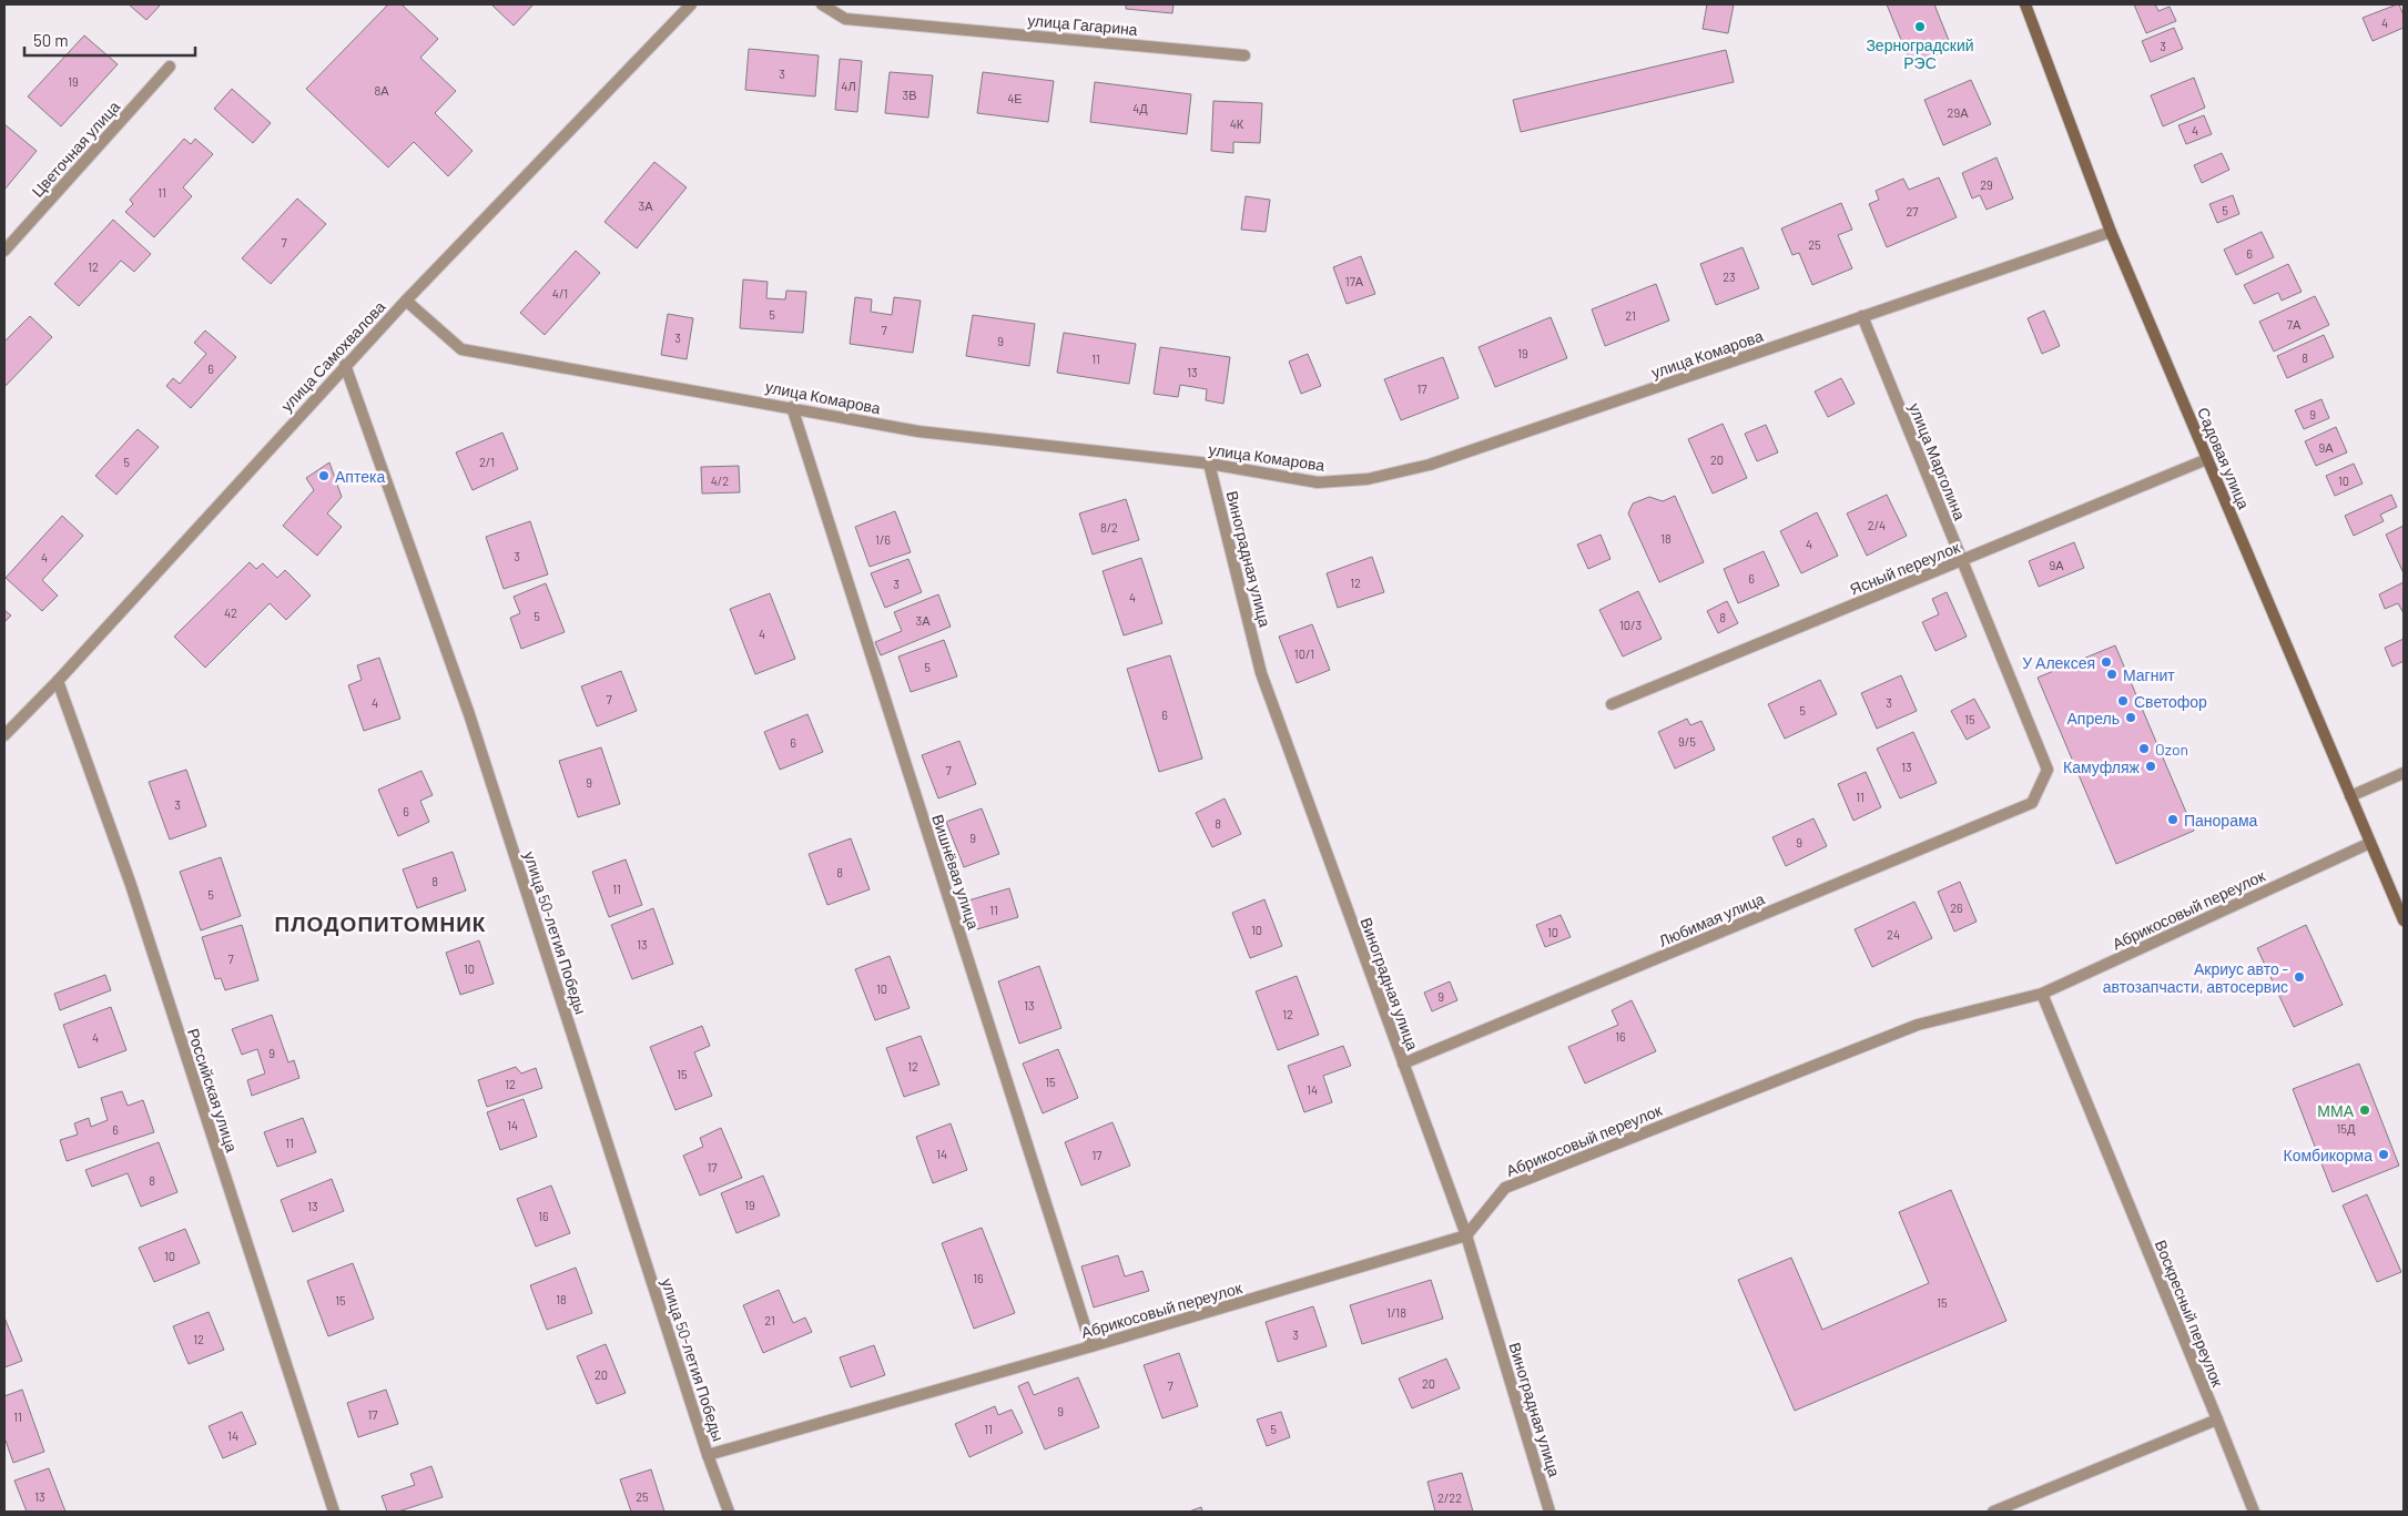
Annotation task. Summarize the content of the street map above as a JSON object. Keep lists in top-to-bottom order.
{
  "streets": {
    "main road": ["Садовая улица"],
    "street": [
      "улица Гагарина",
      "Цветочная улица",
      "улица Комарова",
      "улица Самохвалова",
      "улица Марголина",
      "Виноградная улица",
      "Ясный переулок",
      "Вишнёвая улица",
      "Абрикосовый переулок",
      "Любимая улица",
      "улица 50-летия Победы",
      "Российская улица",
      "Воскресный переулок"
    ]
  },
  "crossings": [
    ["улица Комарова", "улица Самохвалова"],
    ["улица Комарова", "Садовая улица"],
    ["улица Комарова", "улица Марголина"],
    ["улица Комарова", "Виноградная улица"],
    ["улица Комарова", "Вишнёвая улица"],
    ["улица Самохвалова", "улица 50-летия Победы"],
    ["улица Самохвалова", "Российская улица"],
    ["Садовая улица", "Ясный переулок"],
    ["Садовая улица", "Абрикосовый переулок"],
    ["улица Марголина", "Ясный переулок"],
    ["улица Марголина", "Любимая улица"],
    ["Виноградная улица", "Абрикосовый переулок"],
    ["Виноградная улица", "Любимая улица"],
    ["Вишнёвая улица", "Абрикосовый переулок"],
    ["Абрикосовый переулок", "улица 50-летия Победы"],
    ["Абрикосовый переулок", "Воскресный переулок"]
  ],
  "districts": ["ПЛОДОПИТОМНИК"],
  "places": [
    "Зерноградский РЭС",
    "Аптека",
    "У Алексея",
    "Магнит",
    "Светофор",
    "Апрель",
    "Ozon",
    "Камуфляж",
    "Панорама",
    "Акриус авто - автозапчасти, автосервис",
    "ММА",
    "Комбикорма"
  ],
  "house_numbers": [
    "4",
    "3",
    "3",
    "19",
    "4Л",
    "8А",
    "3В",
    "4Е",
    "4Д",
    "29А",
    "4К",
    "4",
    "29",
    "11",
    "3А",
    "5",
    "27",
    "7",
    "25",
    "6",
    "12",
    "23",
    "17А",
    "4/1",
    "5",
    "21",
    "7А",
    "7",
    "3",
    "9",
    "19",
    "8",
    "11",
    "6",
    "13",
    "17",
    "9",
    "9А",
    "20",
    "5",
    "2/1",
    "4/2",
    "10",
    "2/4",
    "8/2",
    "18",
    "1/6",
    "4",
    "3",
    "4",
    "9А",
    "6",
    "12",
    "3",
    "4",
    "42",
    "5",
    "8",
    "3А",
    "10/3",
    "4",
    "10/1",
    "5",
    "7",
    "4",
    "3",
    "5",
    "6",
    "15",
    "9/5",
    "6",
    "13",
    "7",
    "9",
    "11",
    "3",
    "6",
    "8",
    "9",
    "9",
    "8",
    "8",
    "11",
    "5",
    "26",
    "11",
    "10",
    "10",
    "24",
    "13",
    "7",
    "10",
    "10",
    "9",
    "13",
    "12",
    "16",
    "4",
    "9",
    "12",
    "15",
    "15",
    "12",
    "14",
    "14",
    "15Д",
    "6",
    "11",
    "14",
    "17",
    "17",
    "8",
    "19",
    "13",
    "16",
    "10",
    "16",
    "18",
    "15",
    "15",
    "1/18",
    "21",
    "3",
    "12",
    "20",
    "20",
    "7",
    "9",
    "17",
    "11",
    "11",
    "5",
    "14",
    "13",
    "25",
    "2/22"
  ],
  "scale_bar": "50 m"
}
